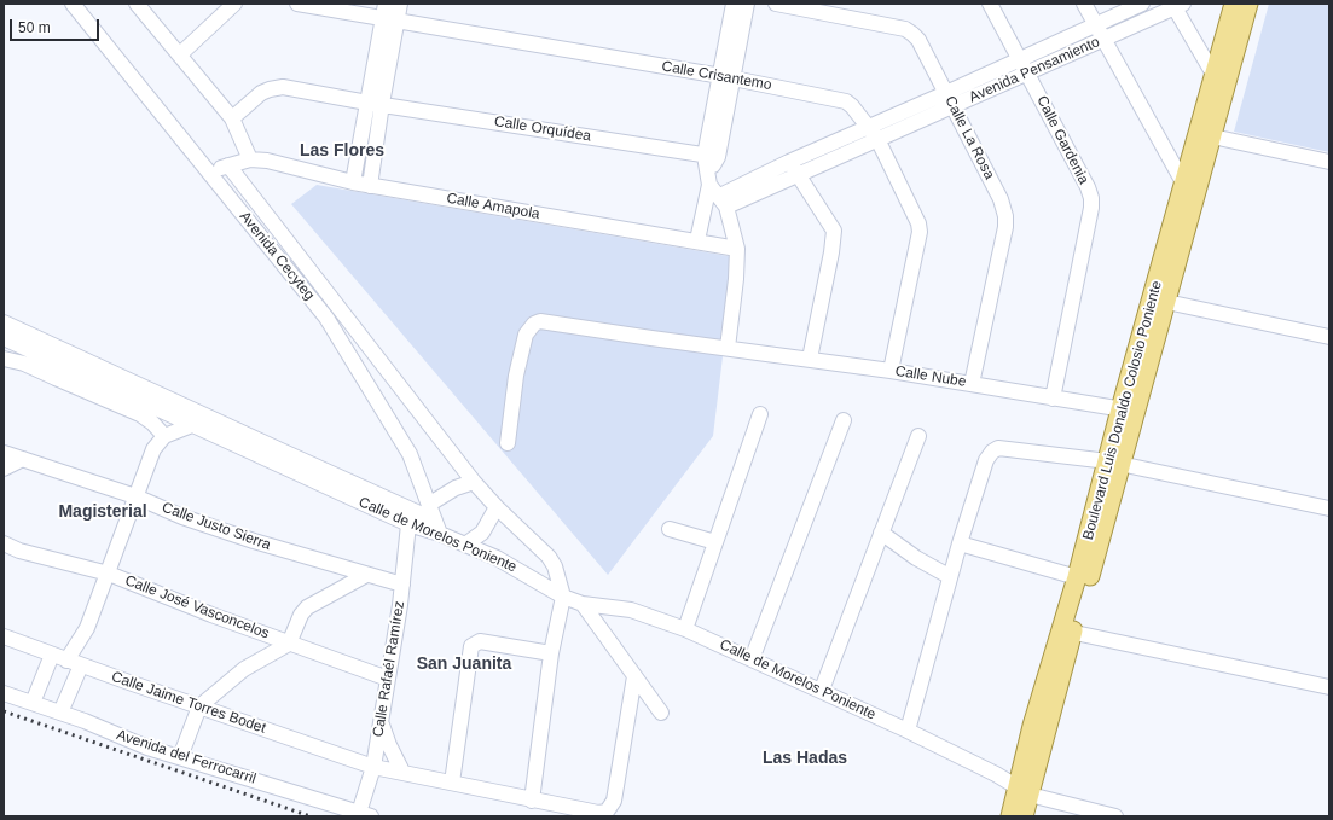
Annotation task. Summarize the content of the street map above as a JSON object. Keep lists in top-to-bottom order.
{
  "streets": {
    "main road": ["Boulevard Luis Donaldo Colosio Poniente"],
    "street": [
      "Avenida Pensamiento",
      "Calle Crisantemo",
      "Calle Orquídea",
      "Calle La Rosa",
      "Calle Gardenia",
      "Calle Amapola",
      "Avenida Cecyteg",
      "Calle Nube",
      "Calle Justo Sierra",
      "Calle de Morelos Poniente",
      "Calle José Vasconcelos",
      "Calle Rafaél Ramírez",
      "Calle Jaime Torres Bodet",
      "Avenida del Ferrocarril"
    ]
  },
  "crossings": [
    ["Avenida Pensamiento", "Calle Crisantemo"],
    ["Avenida Pensamiento", "Calle La Rosa"],
    ["Avenida Pensamiento", "Calle Gardenia"],
    ["Calle Crisantemo", "Calle Nube"],
    ["Calle La Rosa", "Calle Nube"],
    ["Calle Gardenia", "Calle Nube"],
    ["Calle Amapola", "Avenida Cecyteg"],
    ["Avenida Cecyteg", "Calle de Morelos Poniente"],
    ["Calle Nube", "Boulevard Luis Donaldo Colosio Poniente"],
    ["Boulevard Luis Donaldo Colosio Poniente", "Calle de Morelos Poniente"],
    ["Calle Justo Sierra", "Calle Rafaél Ramírez"],
    ["Calle de Morelos Poniente", "Calle Rafaél Ramírez"],
    ["Calle José Vasconcelos", "Calle Rafaél Ramírez"],
    ["Calle Rafaél Ramírez", "Calle Jaime Torres Bodet"],
    ["Calle Rafaél Ramírez", "Avenida del Ferrocarril"]
  ],
  "districts": [
    "Las Flores",
    "Magisterial",
    "San Juanita",
    "Las Hadas"
  ],
  "scale_bar": "50 m"
}
